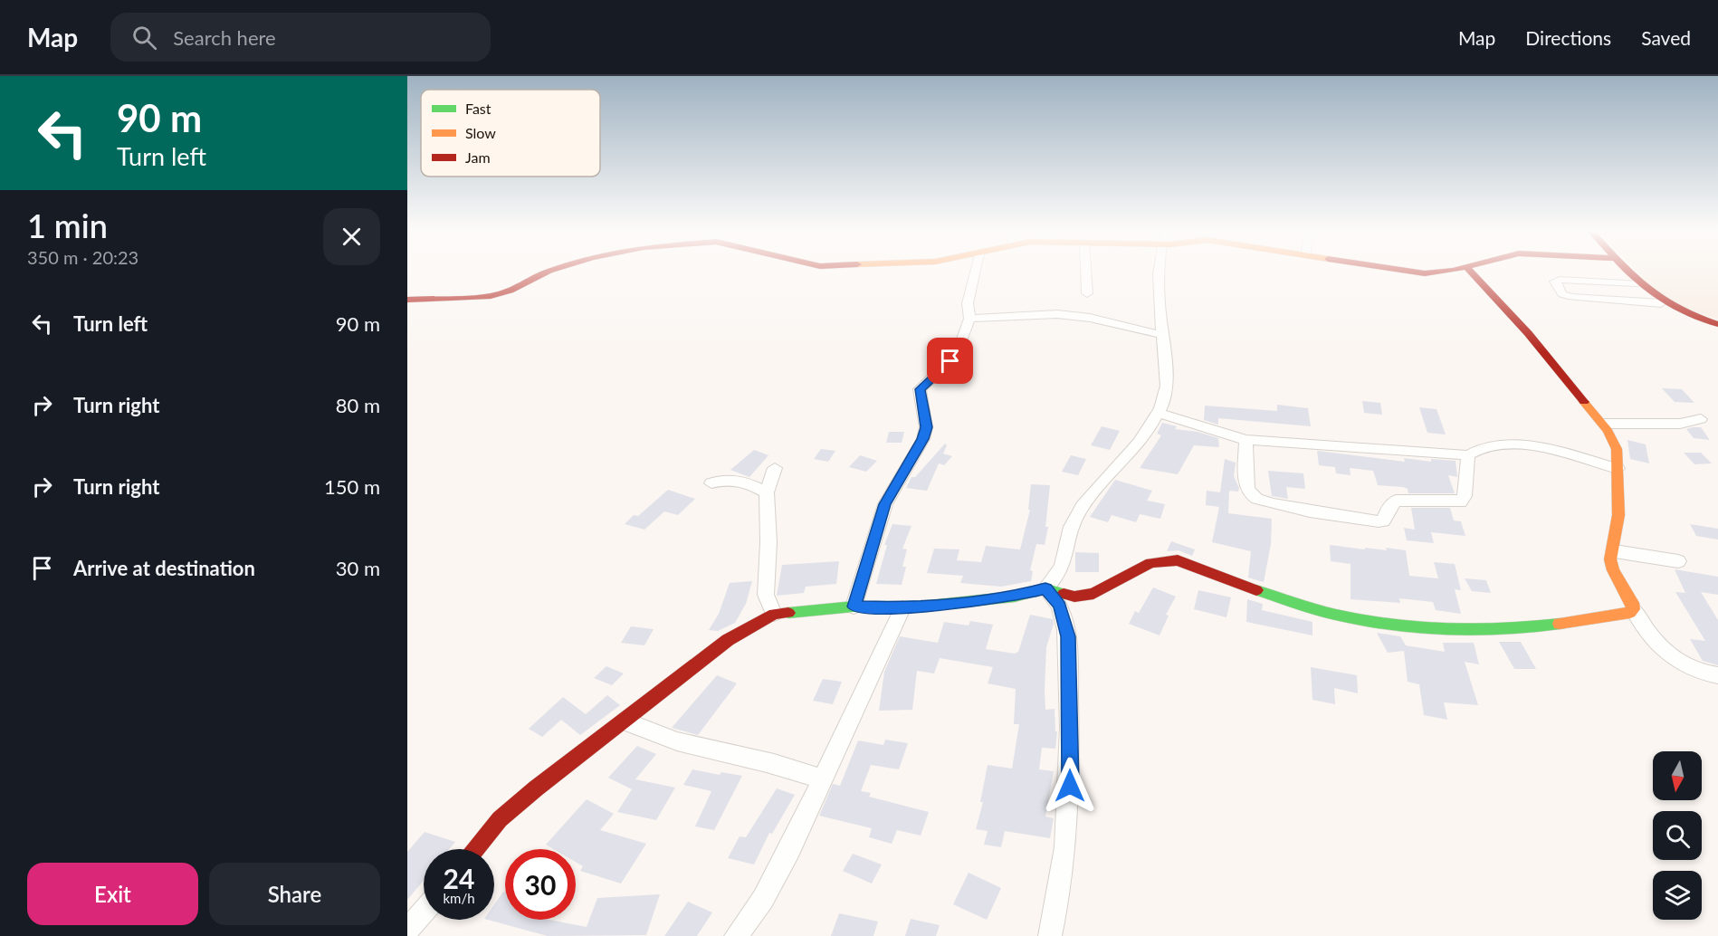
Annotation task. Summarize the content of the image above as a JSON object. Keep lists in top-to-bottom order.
{
  "legend": ["Fast", "Slow", "Jam"],
  "north": "bottom",
  "page": {
    "header": "Map",
    "search": "Search here",
    "nav": ["Map", "Directions", "Saved"],
    "turn": ["90 m", "Turn left"],
    "heading": ["1 min", "350 m · 20:23"],
    "list": [
      {
        "name": "Turn left",
        "value": "90 m"
      },
      {
        "name": "Turn right",
        "value": "80 m"
      },
      {
        "name": "Turn right",
        "value": "150 m"
      },
      {
        "name": "Arrive at destination",
        "value": "30 m"
      }
    ],
    "speed": "24 km/h",
    "limit": "30",
    "buttons": ["Exit", "Share"]
  }
}
